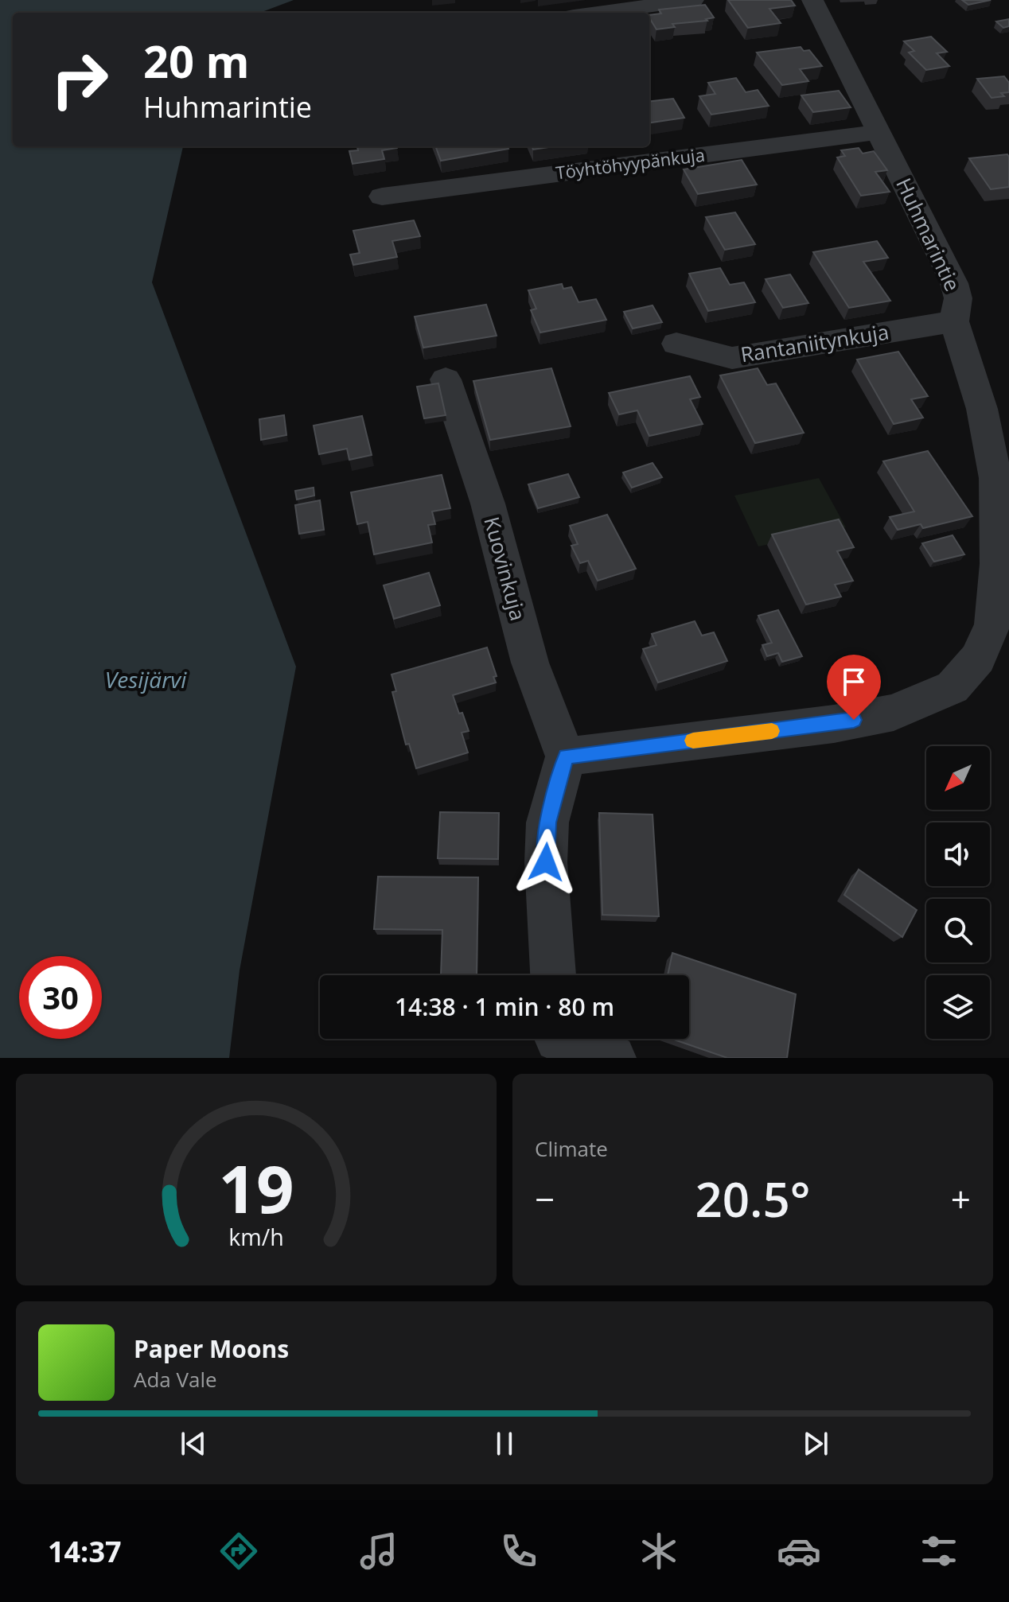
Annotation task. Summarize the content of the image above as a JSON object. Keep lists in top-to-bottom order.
{
  "streets": {
    "street": [
      "Töyhtöhyypänkuja",
      "Huhmarintie",
      "Rantaniitynkuja",
      "Kuovinkuja"
    ]
  },
  "crossings": [
    ["Töyhtöhyypänkuja", "Huhmarintie"],
    ["Huhmarintie", "Rantaniitynkuja"],
    ["Huhmarintie", "Kuovinkuja"]
  ],
  "water": ["Vesijärvi"],
  "north": "bottom left",
  "page": {
    "turn": ["20 m", "Huhmarintie"],
    "limit": "30",
    "trip": "14:38 · 1 min · 80 m",
    "tile": "Climate",
    "heat": ["−", "20.5°", "+"],
    "song": ["Paper Moons", "Ada Vale"],
    "tabs": "14:37",
    "gauge": ["19", "km/h"]
  }
}
